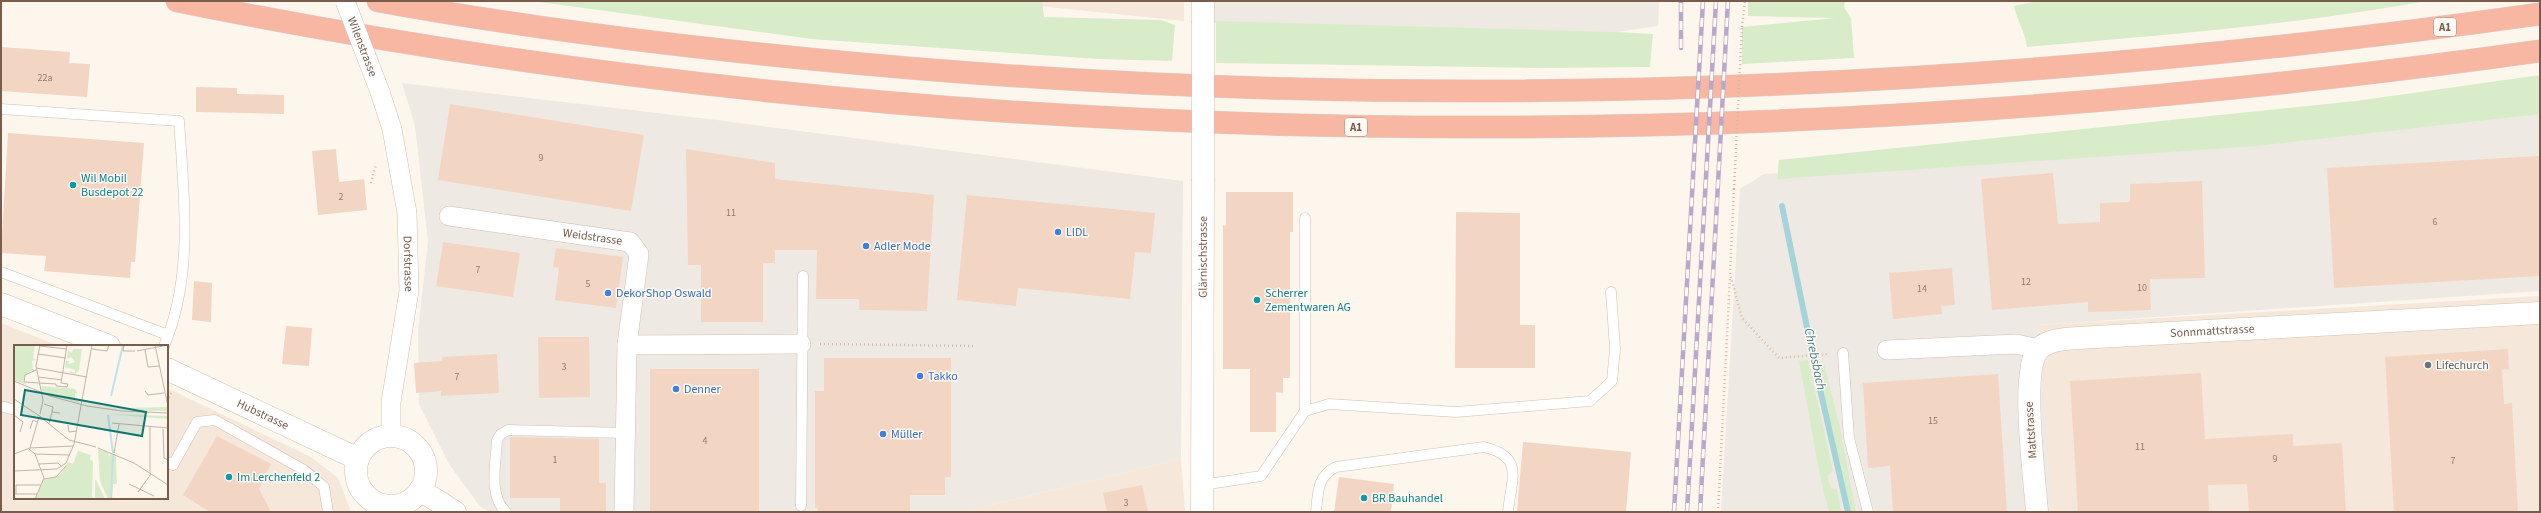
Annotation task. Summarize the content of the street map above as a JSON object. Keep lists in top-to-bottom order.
{
  "streets": {
    "highway": ["A1"],
    "street": [
      "Wilenstrasse",
      "Weidstrasse",
      "Glärnischstrasse",
      "Dorfstrasse",
      "Sonnmattstrasse",
      "Hubstrasse",
      "Mattstrasse"
    ]
  },
  "crossings": [
    ["Wilenstrasse", "Dorfstrasse"],
    ["Dorfstrasse", "Hubstrasse"],
    ["Sonnmattstrasse", "Mattstrasse"]
  ],
  "water": ["Chrebsbach"],
  "places": [
    "Wil Mobil Busdepot 22",
    "LIDL",
    "Adler Mode",
    "DekorShop Oswald",
    "Scherrer Zementwaren AG",
    "Lifechurch",
    "Takko",
    "Denner",
    "Müller",
    "Im Lerchenfeld 2",
    "BR Bauhandel"
  ],
  "house_numbers": [
    "22a",
    "9",
    "2",
    "11",
    "6",
    "7",
    "12",
    "5",
    "10",
    "14",
    "3",
    "7",
    "15",
    "4",
    "11",
    "9",
    "1",
    "7",
    "3"
  ]
}
